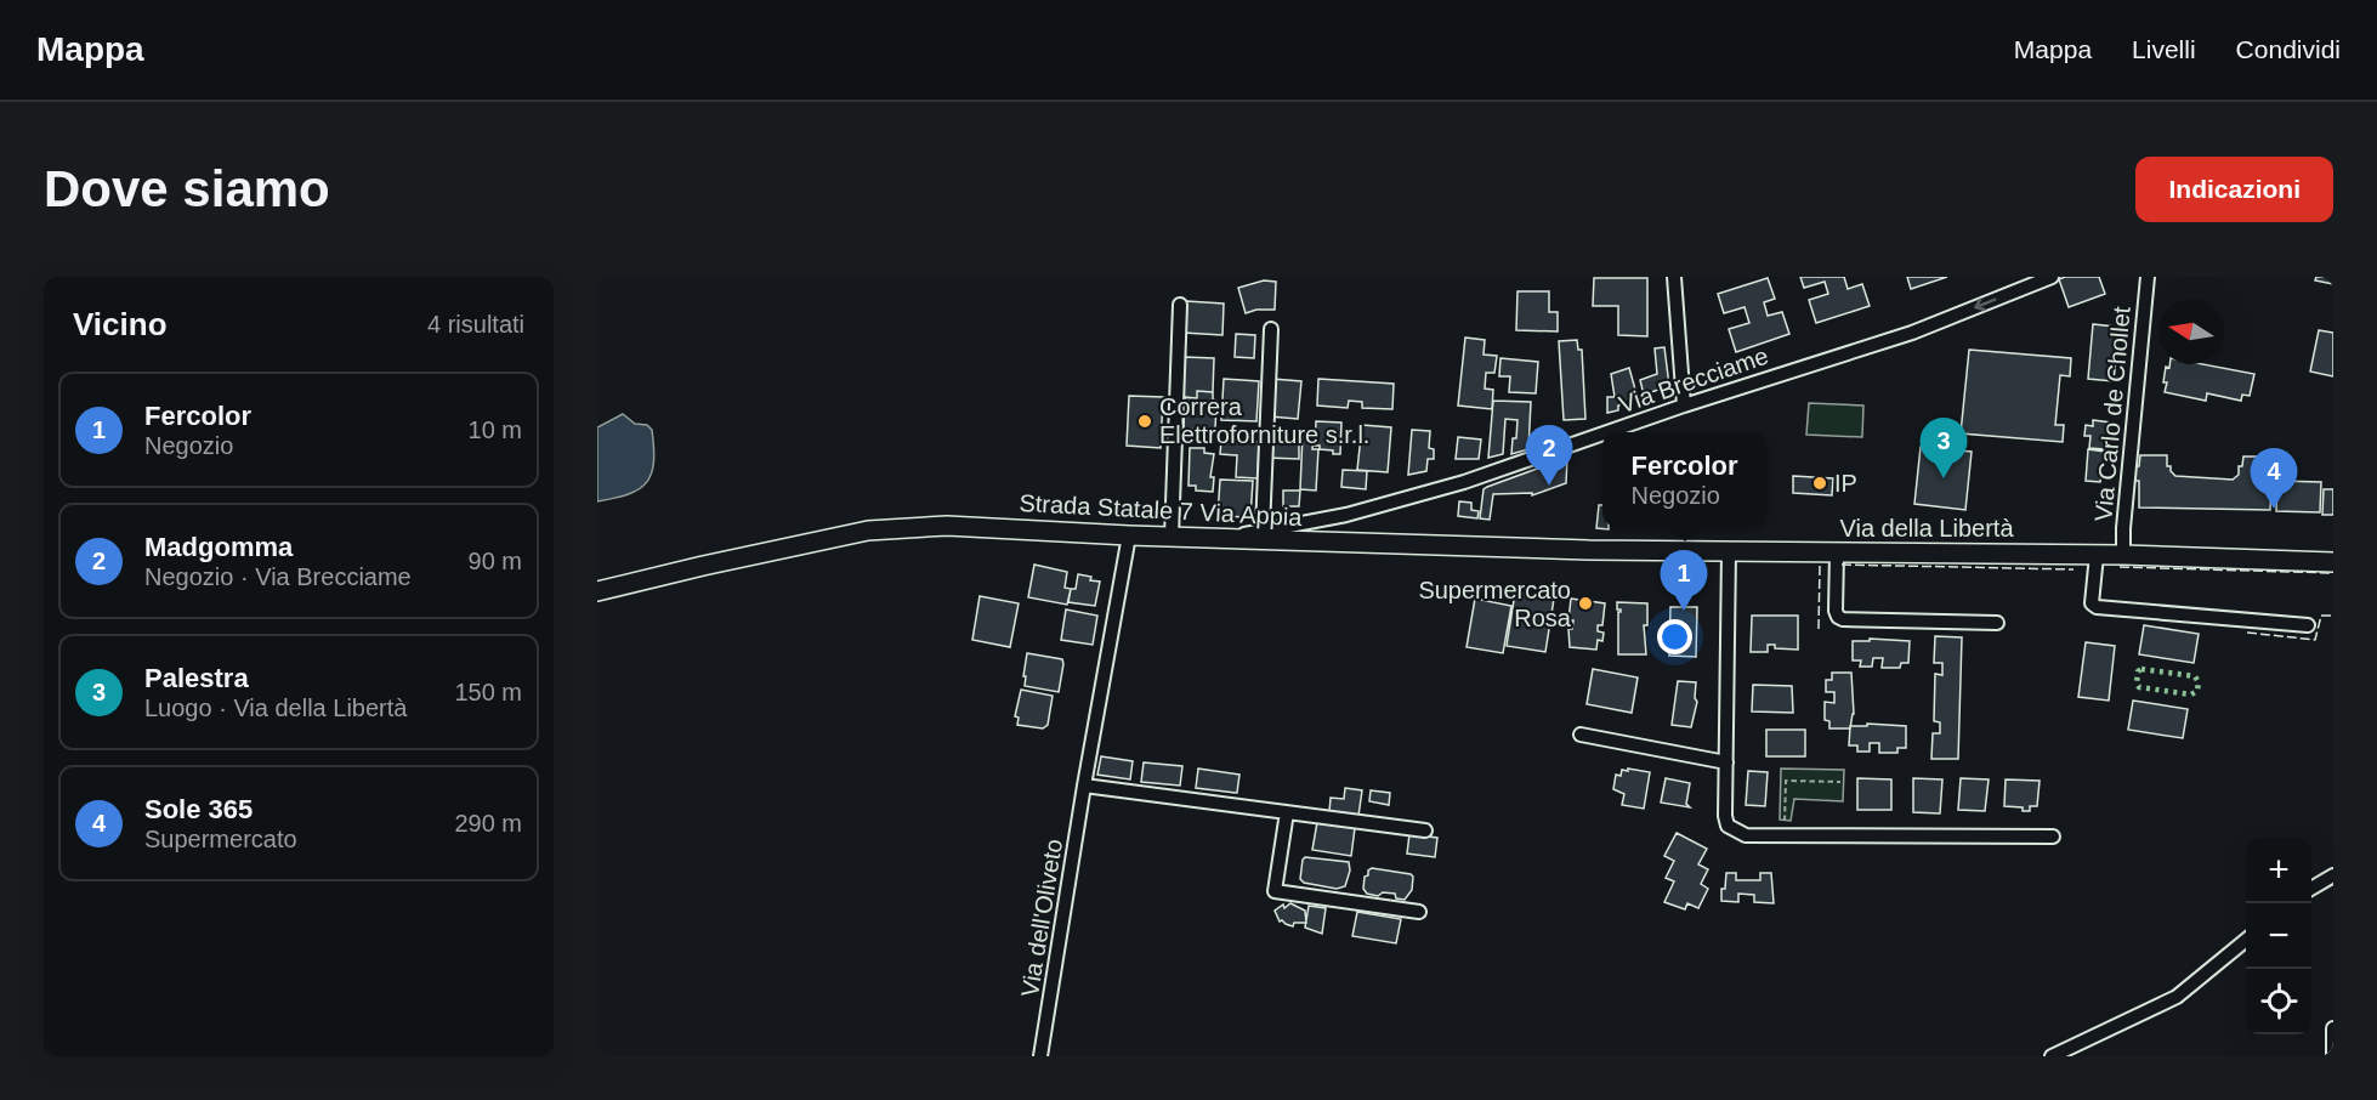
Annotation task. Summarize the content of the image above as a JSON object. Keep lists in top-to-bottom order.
{
  "streets": {
    "main road": ["Strada Statale 7 Via Appia", "Via della Libertà"],
    "street": ["Via Brecciame", "Via Carlo de Chollet", "Via dell'Oliveto"]
  },
  "crossings": [
    ["Via Brecciame", "Strada Statale 7 Via Appia"],
    ["Via Carlo de Chollet", "Via della Libertà"],
    ["Strada Statale 7 Via Appia", "Via della Libertà"],
    ["Strada Statale 7 Via Appia", "Via dell'Oliveto"]
  ],
  "one_way": ["Via Brecciame"],
  "places": ["Correra Elettroforniture s.r.l.", "IP", "Supermercato Rosa"],
  "north": "left",
  "page": {
    "header": "Mappa",
    "nav": ["Mappa", "Livelli", "Condividi"],
    "buttons": "Indicazioni",
    "title": "Dove siamo",
    "heading": ["Vicino", "4 risultati"],
    "list": [
      {
        "mark": "1",
        "name": "Fercolor",
        "note": "Negozio",
        "value": "10 m"
      },
      {
        "mark": "2",
        "name": "Madgomma",
        "note": "Negozio · Via Brecciame",
        "value": "90 m"
      },
      {
        "mark": "3",
        "name": "Palestra",
        "note": "Luogo · Via della Libertà",
        "value": "150 m"
      },
      {
        "mark": "4",
        "name": "Sole 365",
        "note": "Supermercato",
        "value": "290 m"
      }
    ],
    "pins": [
      "3",
      "2",
      "4",
      "1"
    ],
    "popup": ["Fercolor", "Negozio"],
    "map_buttons": ["+", "−"]
  }
}
